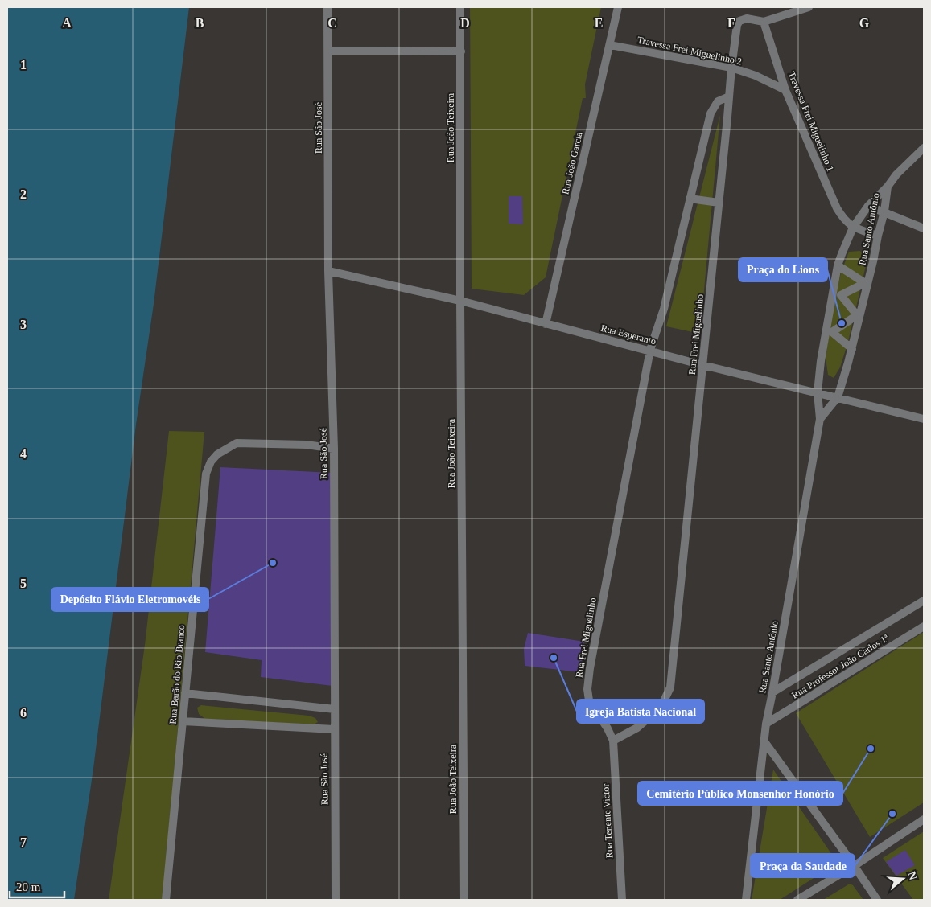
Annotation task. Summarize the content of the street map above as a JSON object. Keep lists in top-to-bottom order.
{
  "streets": {
    "street": [
      "Travessa Frei Miguelinho 2",
      "Travessa Frei Miguelinho 1",
      "Rua São José",
      "Rua João Teixeira",
      "Rua João Garcia",
      "Rua Santo Antônio",
      "Rua Esperanto",
      "Rua Frei Miguelinho",
      "Rua Professor João Carlos 1ª",
      "Rua Barão do Rio Branco",
      "Rua Tenente Victor"
    ]
  },
  "crossings": [
    ["Travessa Frei Miguelinho 2", "Travessa Frei Miguelinho 1"],
    ["Travessa Frei Miguelinho 2", "Rua João Garcia"],
    ["Travessa Frei Miguelinho 2", "Rua Frei Miguelinho"],
    ["Travessa Frei Miguelinho 1", "Rua Santo Antônio"],
    ["Travessa Frei Miguelinho 1", "Rua Frei Miguelinho"],
    ["Rua São José", "Rua Esperanto"],
    ["Rua São José", "Rua Barão do Rio Branco"],
    ["Rua João Teixeira", "Rua Esperanto"],
    ["Rua João Garcia", "Rua Esperanto"],
    ["Rua Santo Antônio", "Rua Esperanto"],
    ["Rua Santo Antônio", "Rua Professor João Carlos 1ª"],
    ["Rua Esperanto", "Rua Frei Miguelinho"],
    ["Rua Frei Miguelinho", "Rua Tenente Victor"]
  ],
  "places": [
    "Praça do Lions",
    "Depósito Flávio Eletromovéis",
    "Igreja Batista Nacional",
    "Cemitério Público Monsenhor Honório",
    "Praça da Saudade"
  ],
  "scale_bar": "20 m",
  "north": "right",
  "grid": {
    "columns": [
      "A",
      "B",
      "C",
      "D",
      "E",
      "F",
      "G"
    ],
    "rows": [
      "1",
      "2",
      "3",
      "4",
      "5",
      "6",
      "7"
    ]
  }
}
